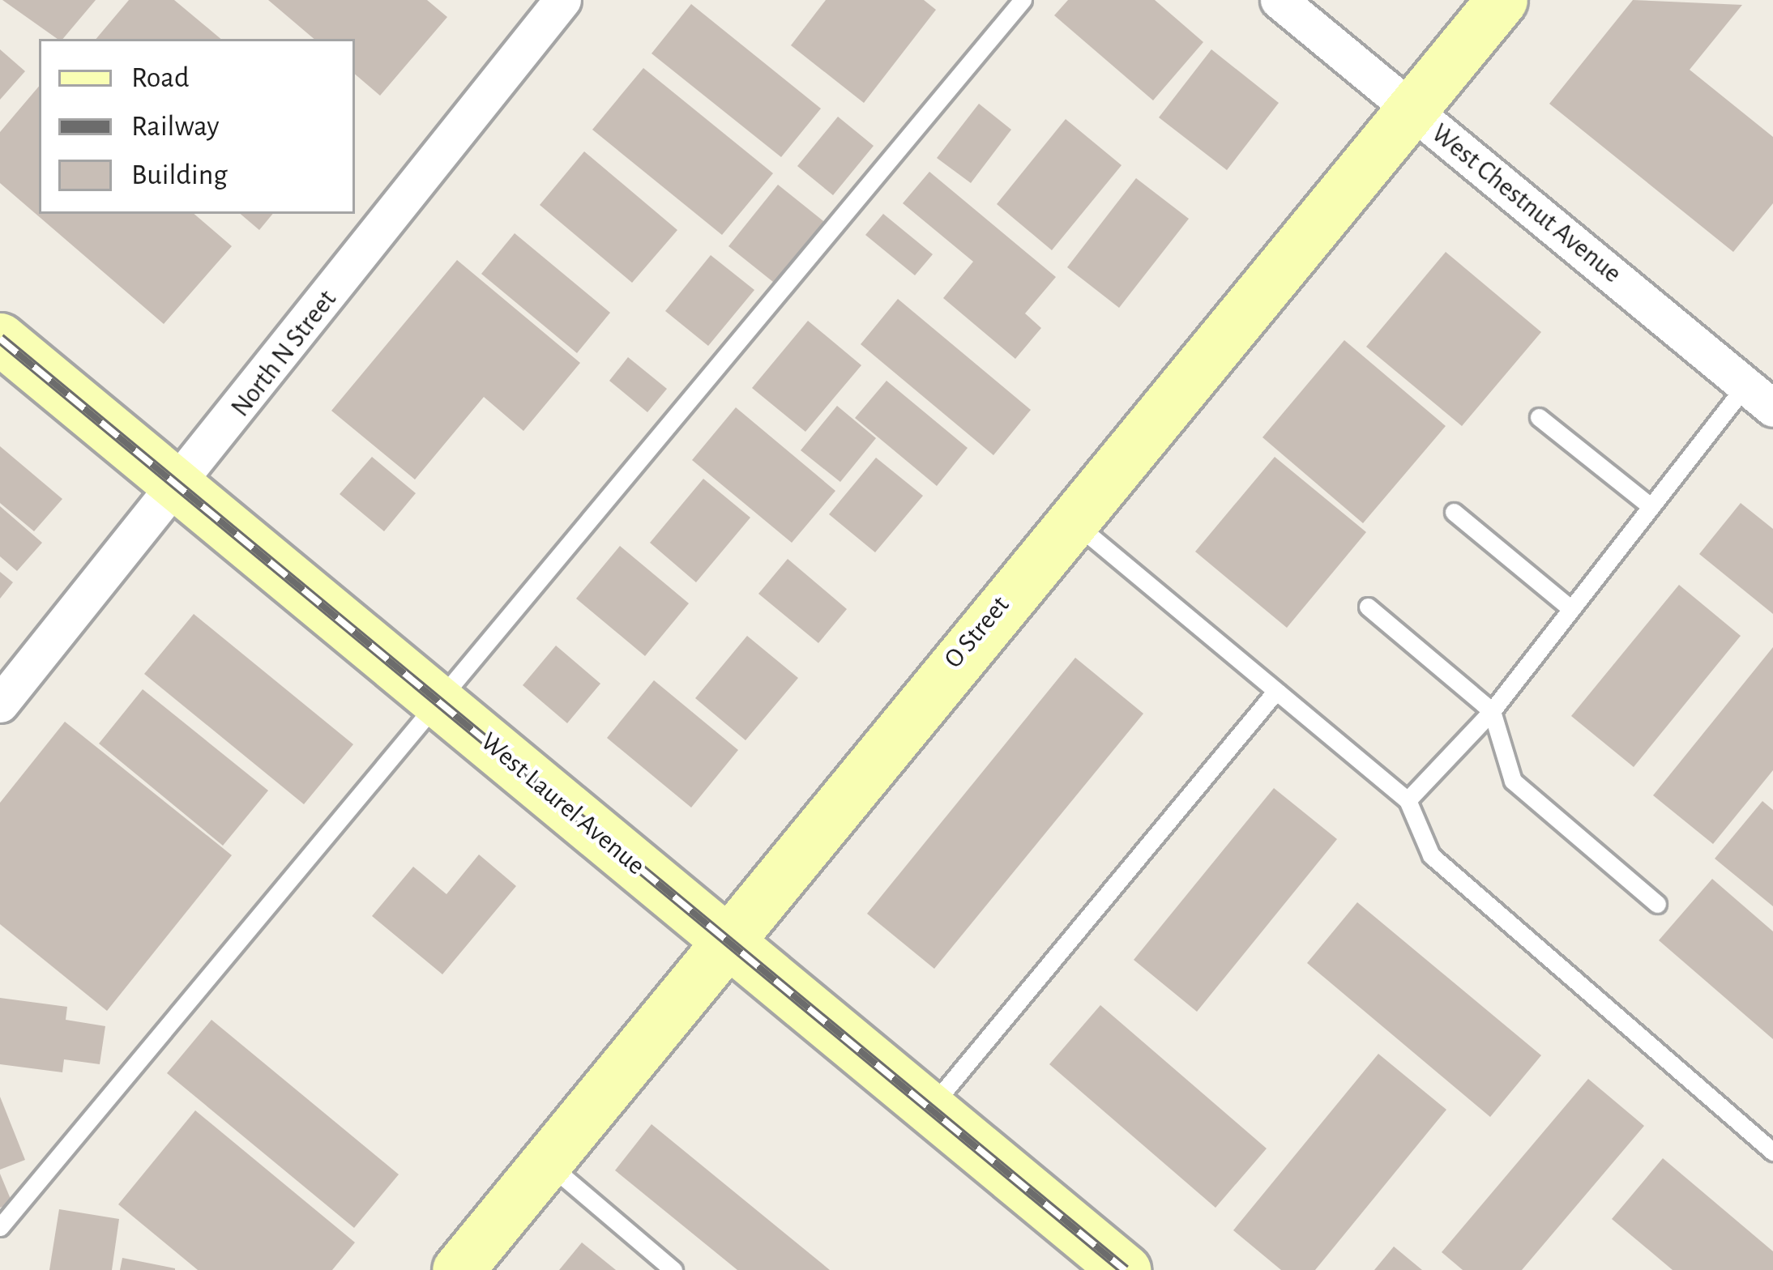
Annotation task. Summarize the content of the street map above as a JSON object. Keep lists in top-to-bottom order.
{
  "streets": {
    "street": [
      "West Chestnut Avenue",
      "North N Street",
      "O Street",
      "West Laurel Avenue"
    ]
  },
  "crossings": [
    ["West Chestnut Avenue", "O Street"],
    ["North N Street", "West Laurel Avenue"],
    ["O Street", "West Laurel Avenue"]
  ],
  "legend": ["Road", "Railway", "Building"]
}
